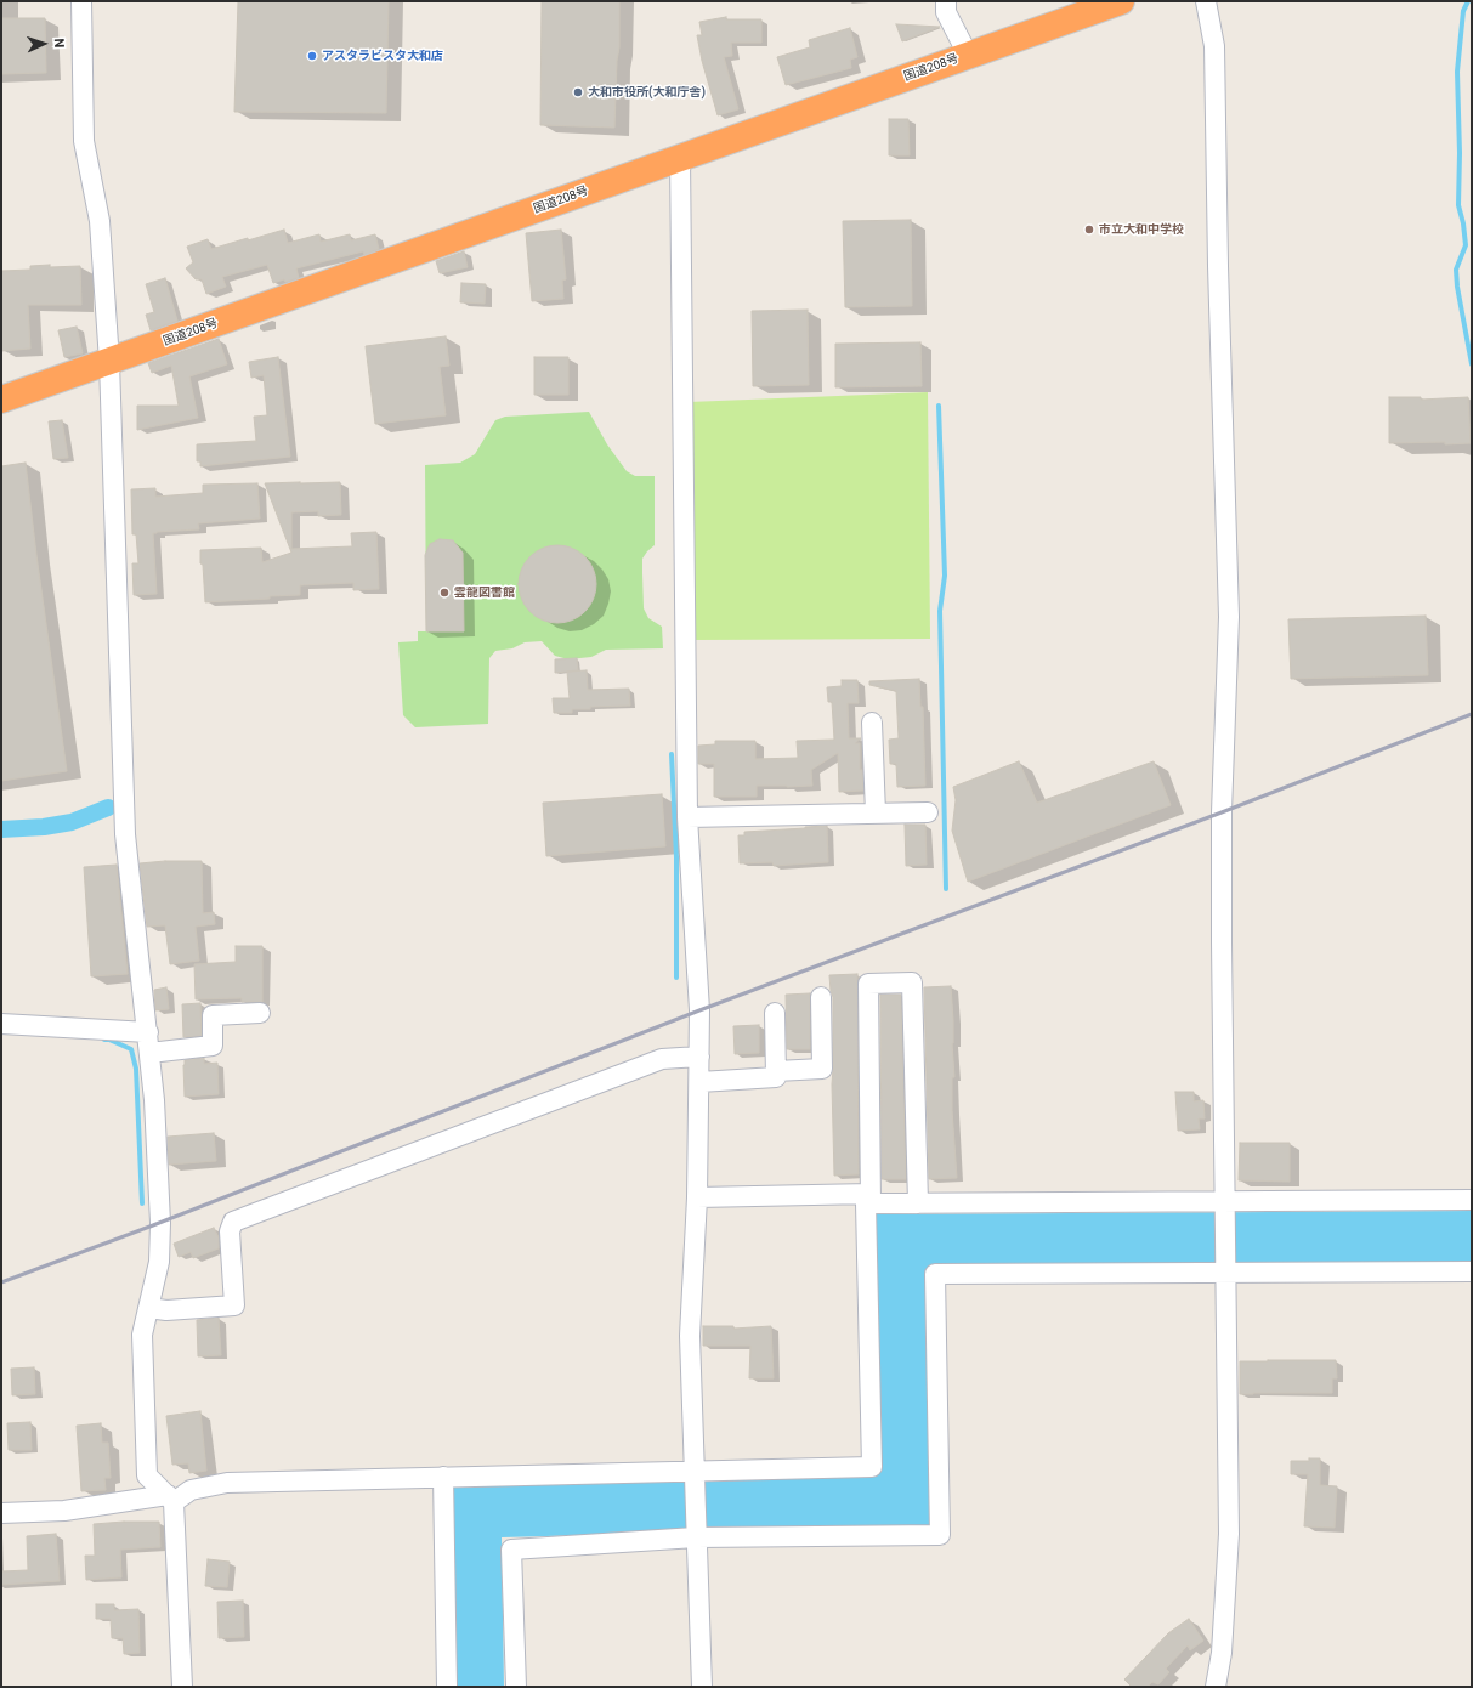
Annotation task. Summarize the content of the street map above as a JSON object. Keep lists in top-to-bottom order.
{
  "streets": {
    "highway": ["国道208号"]
  },
  "places": [
    "アスタラビスタ大和店",
    "大和市役所(大和庁舎)",
    "市立大和中学校",
    "雲龍図書館"
  ],
  "north": "right"
}
